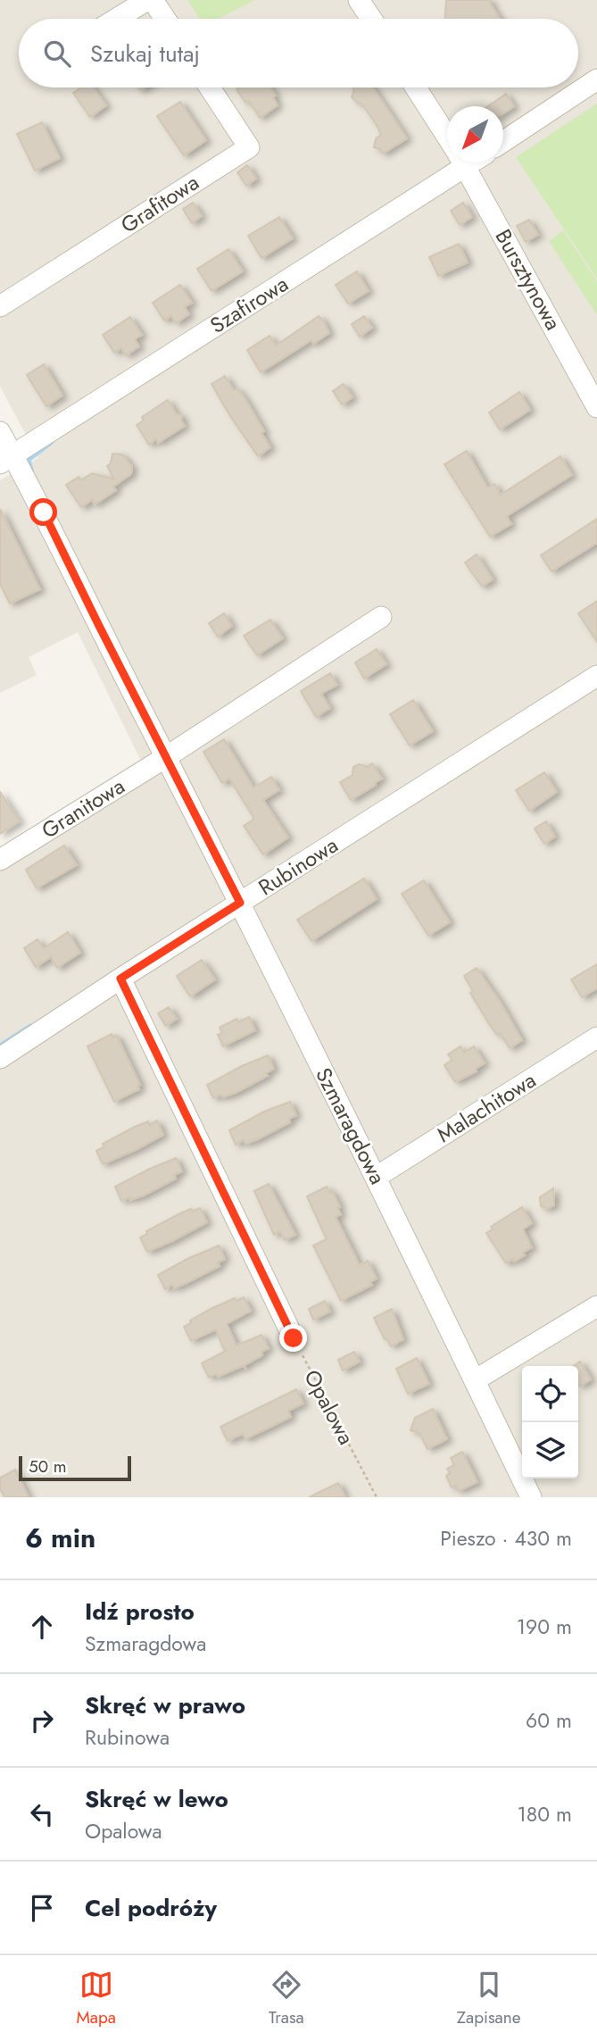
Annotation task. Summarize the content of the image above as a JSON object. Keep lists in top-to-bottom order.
{
  "streets": {
    "street": [
      "Grafitowa",
      "Bursztynowa",
      "Szafirowa",
      "Granitowa",
      "Rubinowa",
      "Malachitowa",
      "Szmaragdowa"
    ],
    "path": ["Opalowa"]
  },
  "crossings": [
    ["Szafirowa", "Szmaragdowa"],
    ["Granitowa", "Szmaragdowa"],
    ["Rubinowa", "Szmaragdowa"],
    ["Malachitowa", "Szmaragdowa"]
  ],
  "scale_bar": "50 m",
  "north": "bottom left",
  "page": {
    "search": "Szukaj tutaj",
    "scale": "50 m",
    "heading": ["6 min", "Pieszo · 430 m"],
    "list": [
      ["Idź prosto", "Szmaragdowa", "190 m"],
      ["Skręć w prawo", "Rubinowa", "60 m"],
      ["Skręć w lewo", "Opalowa", "180 m"],
      "Cel podróży"
    ],
    "nav": ["Mapa", "Trasa", "Zapisane"]
  }
}
